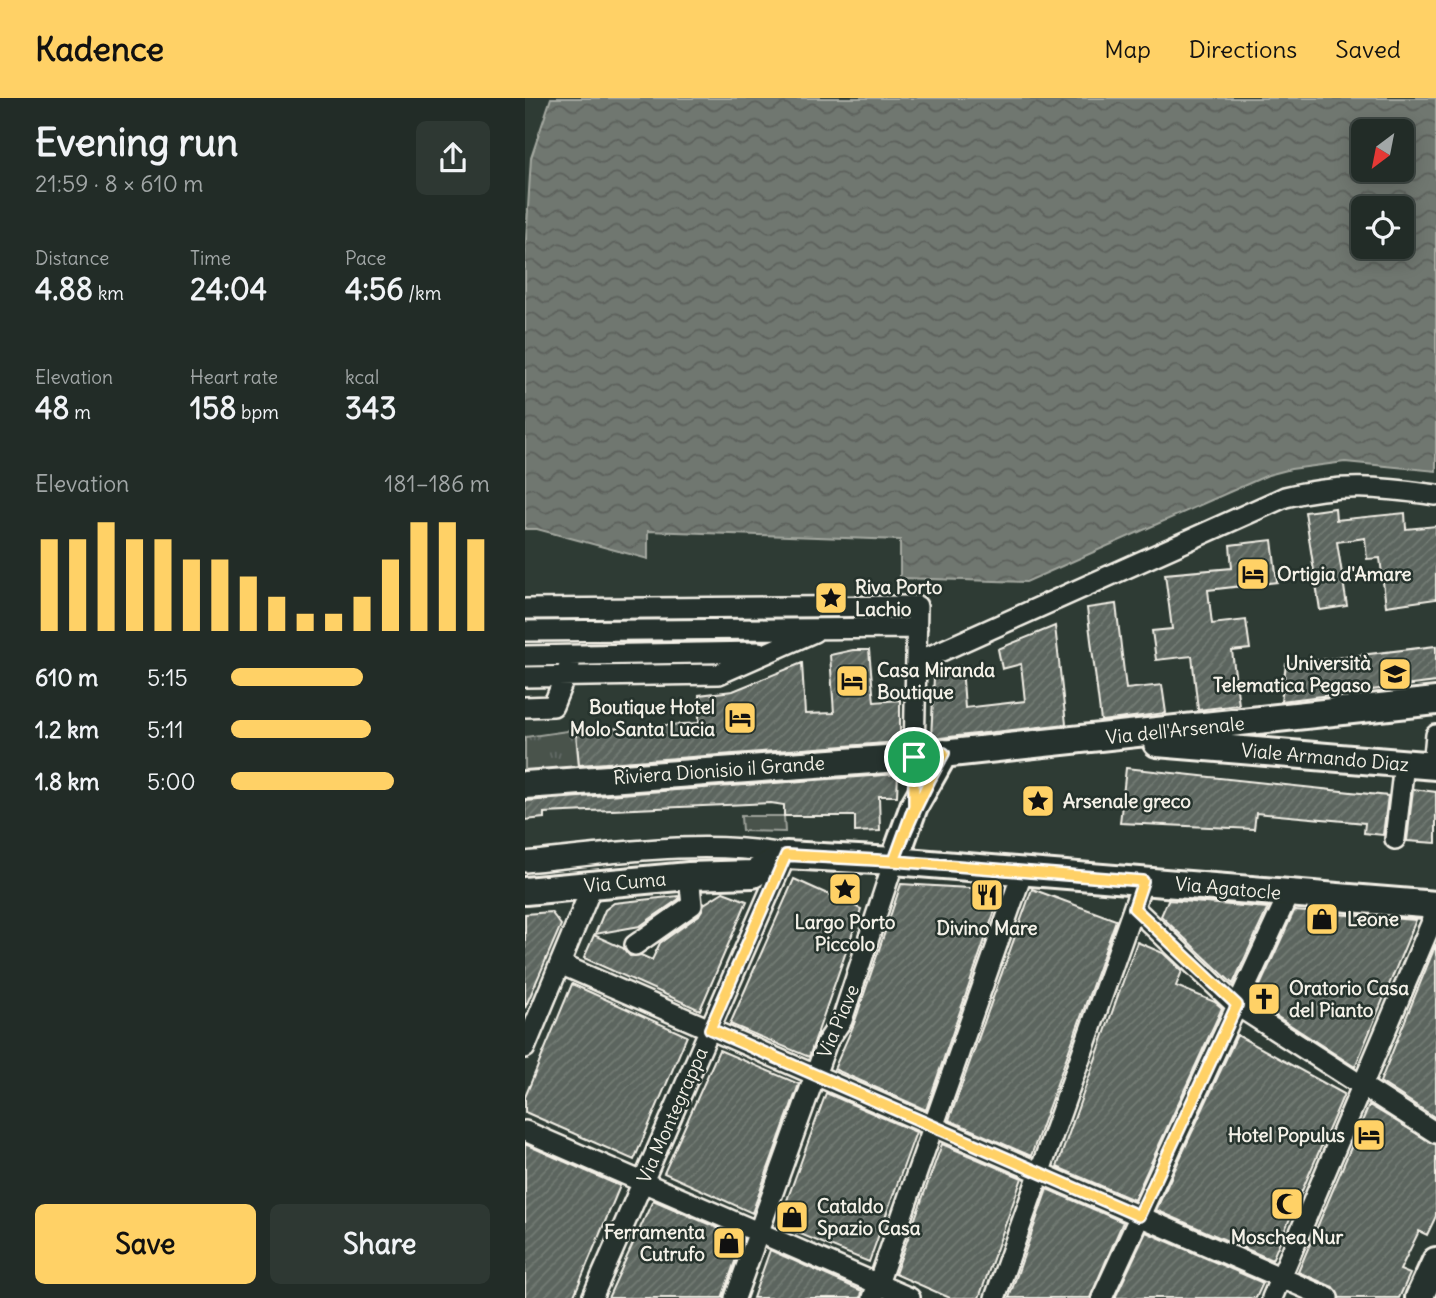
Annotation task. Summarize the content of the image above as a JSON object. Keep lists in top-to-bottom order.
{
  "streets": {
    "street": [
      "Via dell'Arsenale",
      "Viale Armando Diaz",
      "Riviera Dionisio il Grande",
      "Via Cuma",
      "Via Agatocle",
      "Via Piave",
      "Via Montegrappa"
    ]
  },
  "crossings": [
    ["Via dell'Arsenale", "Viale Armando Diaz"],
    ["Via dell'Arsenale", "Riviera Dionisio il Grande"],
    ["Via Cuma", "Via Agatocle"],
    ["Via Cuma", "Via Montegrappa"],
    ["Via Agatocle", "Via Piave"],
    ["Via Agatocle", "Via Montegrappa"]
  ],
  "places": {
    "hotel": [
      "Ortigia d'Amare",
      "Casa Miranda Boutique",
      "Boutique Hotel Molo Santa Lucia",
      "Hotel Populus"
    ],
    "place": ["Riva Porto Lachio", "Arsenale greco", "Largo Porto Piccolo"],
    "school or university": ["Università Telematica Pegaso"],
    "restaurant": ["Divino Mare"],
    "shop": ["Leone", "Cataldo Spazio Casa", "Ferramenta Cutrufo"],
    "church": ["Oratorio Casa del Pianto"],
    "mosque": ["Moschea Nur"]
  },
  "north": "bottom left",
  "page": {
    "header": "Kadence",
    "nav": ["Map", "Directions", "Saved"],
    "heading": ["Evening run", "21:59 · 8 × 610 m"],
    "stats": [
      ["Distance", "4.88 km"],
      ["Time", "24:04"],
      ["Pace", "4:56 /km"],
      ["Elevation", "48 m"],
      ["Heart rate", "158 bpm"],
      ["kcal", "343"]
    ],
    "chart": ["Elevation", "181–186 m"],
    "list": [
      {
        "name": "610 m",
        "note": "5:15"
      },
      {
        "name": "1.2 km",
        "note": "5:11"
      },
      {
        "name": "1.8 km",
        "note": "5:00"
      }
    ],
    "buttons": ["Save", "Share"]
  }
}
